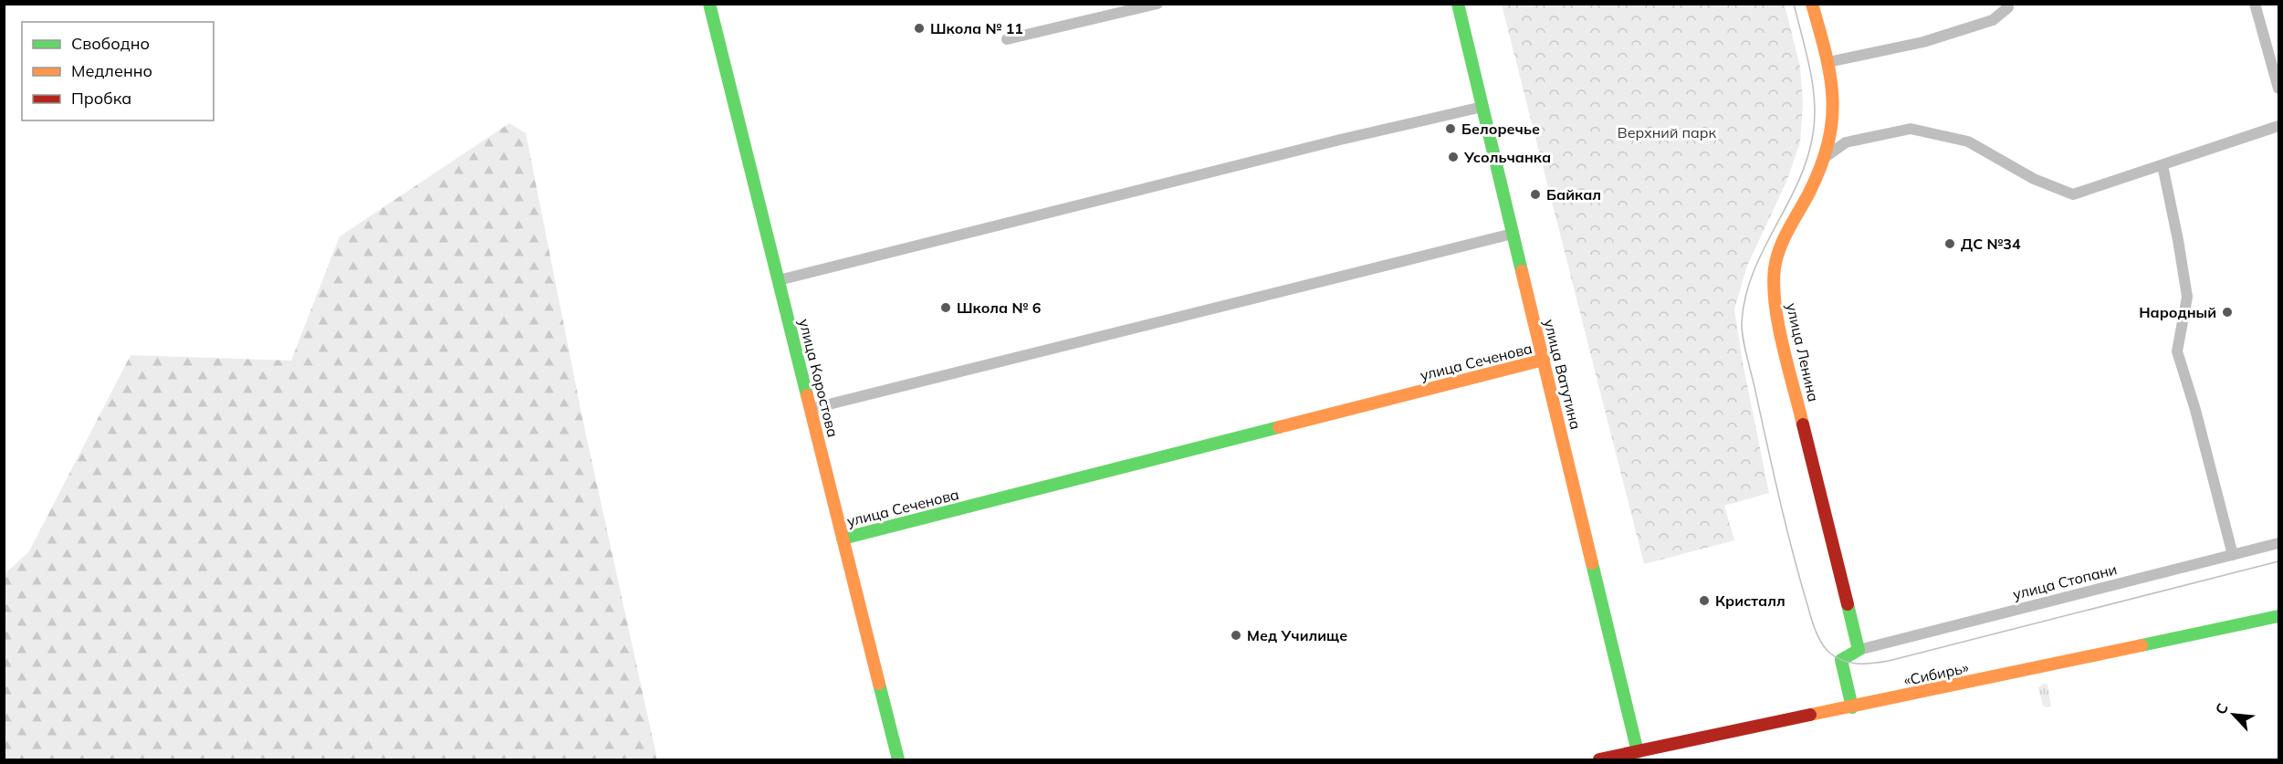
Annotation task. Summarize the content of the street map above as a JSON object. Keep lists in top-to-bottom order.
{
  "streets": {
    "street": [
      "улица Ленина",
      "улица Сеченова",
      "улица Ватутина",
      "улица Коростова",
      "улица Стопани",
      "«Сибирь»"
    ]
  },
  "crossings": [
    ["улица Ленина", "улица Стопани"],
    ["улица Сеченова", "улица Ватутина"],
    ["улица Сеченова", "улица Коростова"],
    ["улица Ватутина", "«Сибирь»"]
  ],
  "parks": ["Верхний парк"],
  "places": [
    "Школа № 11",
    "Белоречье",
    "Усольчанка",
    "Байкал",
    "ДС №34",
    "Школа № 6",
    "Народный",
    "Кристалл",
    "Мед Училище"
  ],
  "legend": ["Свободно", "Медленно", "Пробка"],
  "north": "top left"
}
